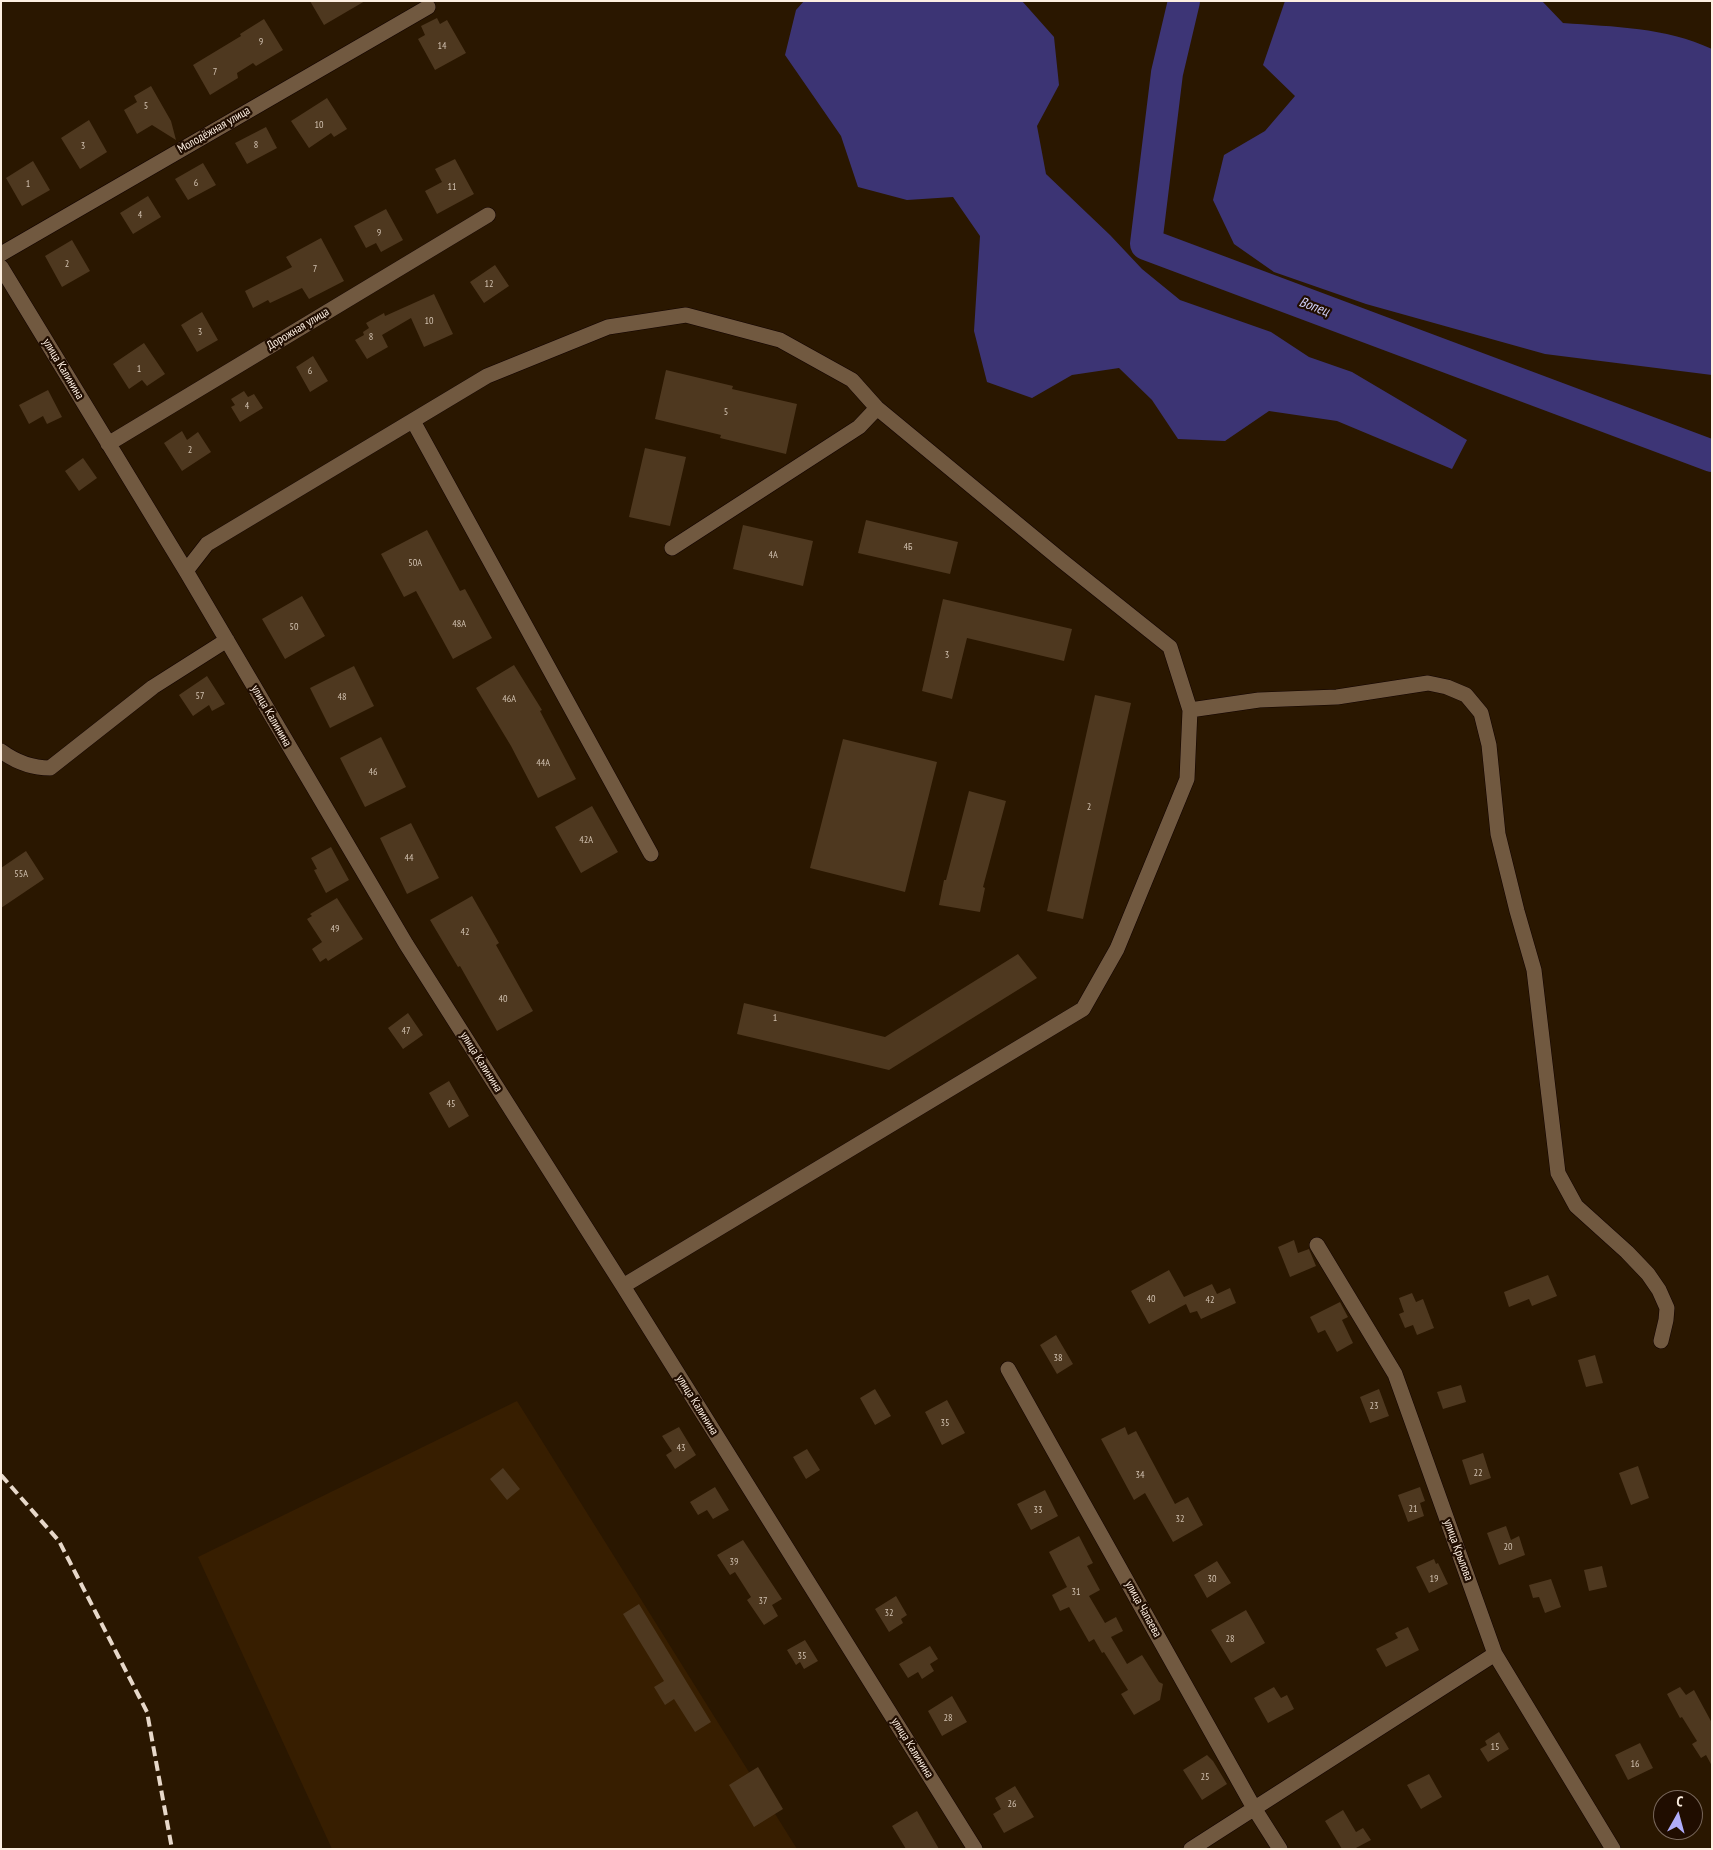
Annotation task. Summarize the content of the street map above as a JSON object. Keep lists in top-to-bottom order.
{
  "streets": {
    "street": [
      "Молодёжная улица",
      "Дорожная улица",
      "улица Калинина",
      "улица Крылова",
      "улица Чапаева"
    ]
  },
  "crossings": [
    ["Дорожная улица", "улица Калинина"]
  ],
  "water": ["Вопец"],
  "house_numbers": [
    "9",
    "14",
    "7",
    "5",
    "10",
    "8",
    "3",
    "6",
    "1",
    "11",
    "4",
    "9",
    "2",
    "7",
    "12",
    "10",
    "3",
    "8",
    "1",
    "6",
    "4",
    "5",
    "2",
    "4Б",
    "4А",
    "50А",
    "48А",
    "50",
    "3",
    "57",
    "48",
    "46А",
    "44А",
    "46",
    "2",
    "42А",
    "44",
    "55А",
    "49",
    "42",
    "40",
    "1",
    "47",
    "45",
    "40",
    "42",
    "38",
    "23",
    "35",
    "43",
    "22",
    "34",
    "21",
    "33",
    "32",
    "20",
    "39",
    "30",
    "19",
    "31",
    "37",
    "32",
    "28",
    "35",
    "28",
    "15",
    "16",
    "25",
    "26"
  ],
  "north": "top"
}
